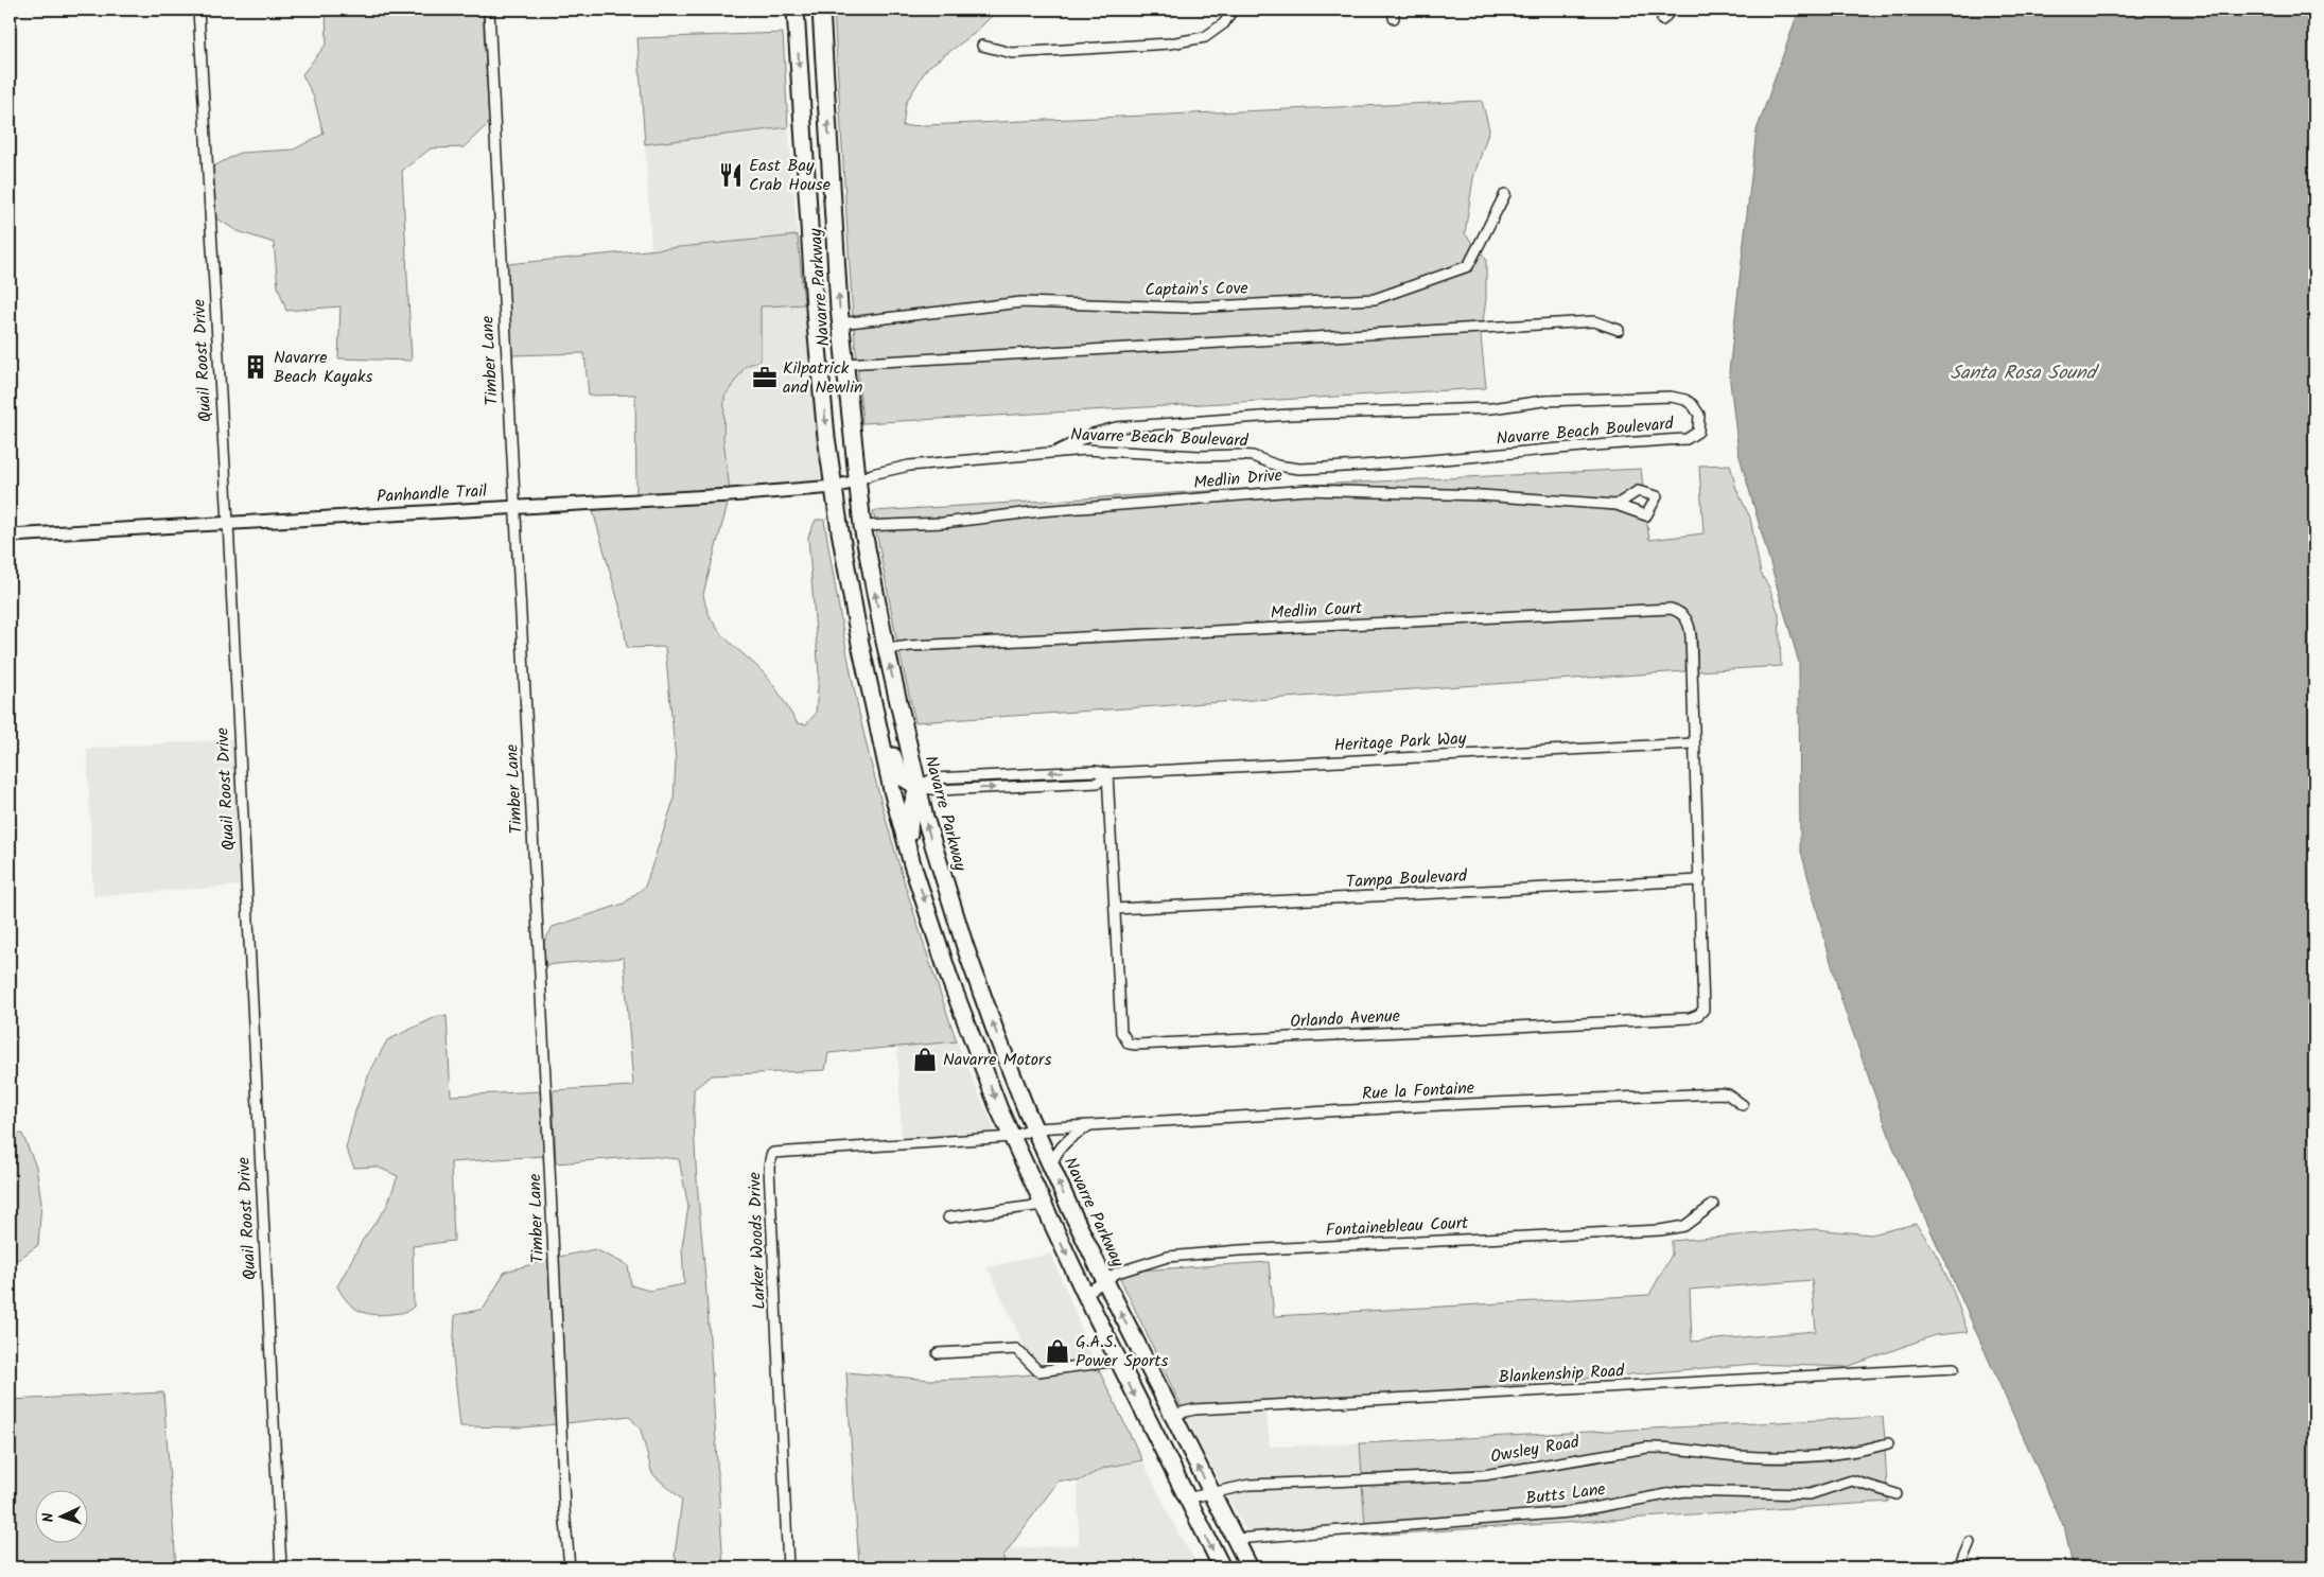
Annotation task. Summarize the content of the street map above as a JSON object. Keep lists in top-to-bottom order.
{
  "streets": {
    "highway": ["Navarre Parkway"],
    "street": [
      "Captain's Cove",
      "Quail Roost Drive",
      "Timber Lane",
      "Navarre Beach Boulevard",
      "Medlin Drive",
      "Panhandle Trail",
      "Medlin Court",
      "Heritage Park Way",
      "Tampa Boulevard",
      "Orlando Avenue",
      "Rue la Fontaine",
      "Fontainebleau Court",
      "Larker Woods Drive",
      "Blankenship Road",
      "Owsley Road",
      "Butts Lane"
    ]
  },
  "crossings": [
    ["Navarre Parkway", "Captain's Cove"],
    ["Navarre Parkway", "Medlin Drive"],
    ["Navarre Parkway", "Panhandle Trail"],
    ["Navarre Parkway", "Medlin Court"],
    ["Navarre Parkway", "Heritage Park Way"],
    ["Navarre Parkway", "Rue la Fontaine"],
    ["Navarre Parkway", "Fontainebleau Court"],
    ["Navarre Parkway", "Larker Woods Drive"],
    ["Navarre Parkway", "Blankenship Road"],
    ["Navarre Parkway", "Owsley Road"],
    ["Navarre Parkway", "Butts Lane"],
    ["Quail Roost Drive", "Panhandle Trail"],
    ["Timber Lane", "Panhandle Trail"],
    ["Medlin Court", "Heritage Park Way"],
    ["Heritage Park Way", "Orlando Avenue"],
    ["Tampa Boulevard", "Orlando Avenue"],
    ["Rue la Fontaine", "Larker Woods Drive"]
  ],
  "water": ["Santa Rosa Sound"],
  "places": {
    "restaurant": ["East Bay Crab House"],
    "building": ["Navarre Beach Kayaks"],
    "office": ["Kilpatrick and Newlin"],
    "shop": ["Navarre Motors", "G.A.S. Power Sports"]
  },
  "north": "left"
}
